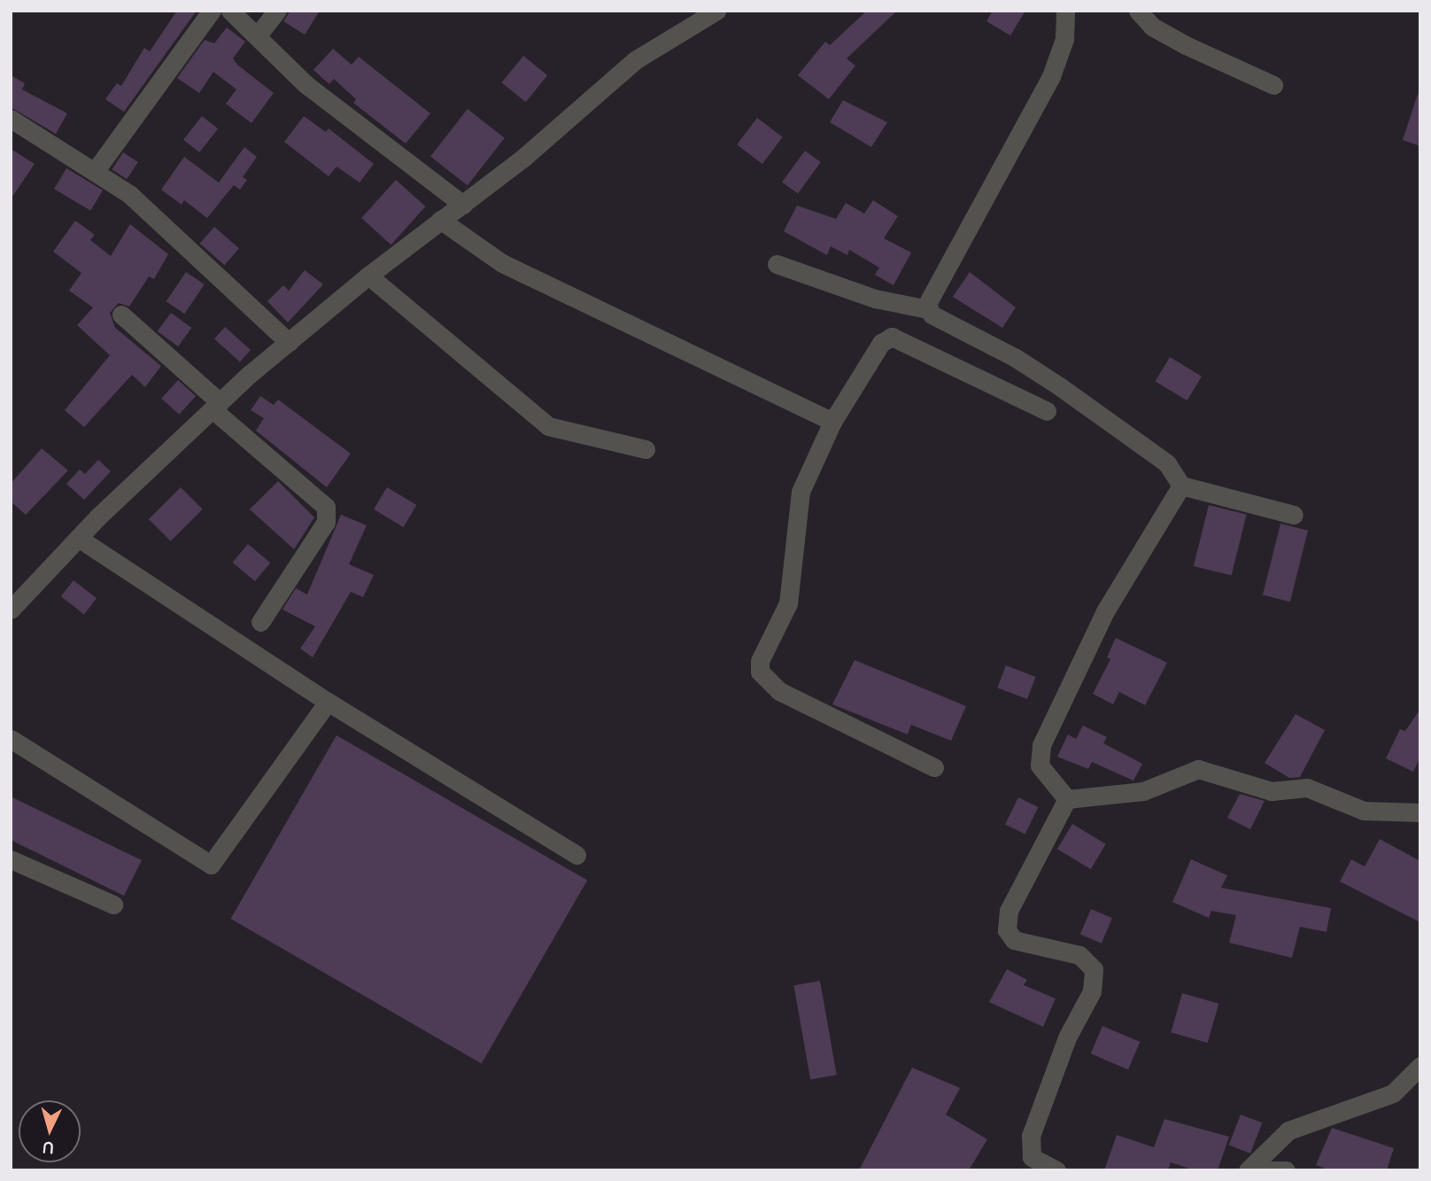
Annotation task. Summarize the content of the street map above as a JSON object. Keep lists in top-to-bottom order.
{
  "north": "bottom"
}
